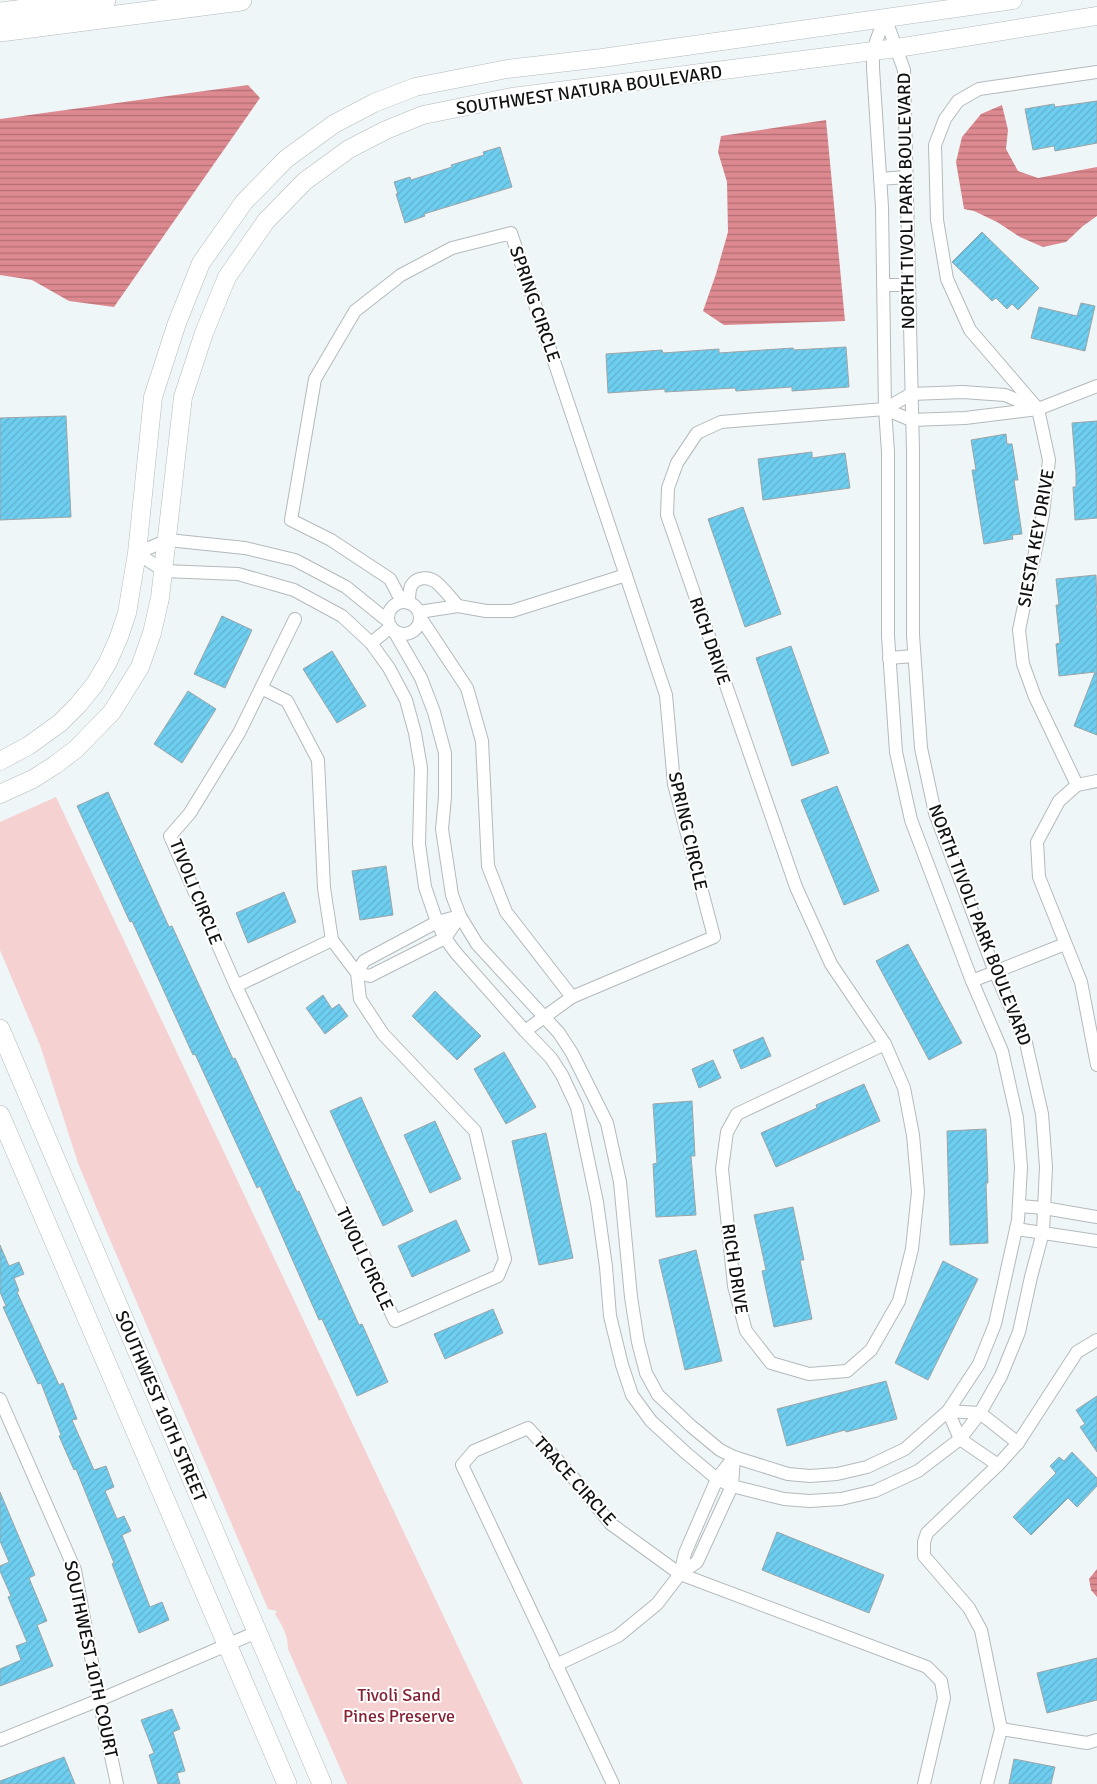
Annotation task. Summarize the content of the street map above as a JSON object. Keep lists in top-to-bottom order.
{
  "streets": {
    "main road": ["SOUTHWEST 10TH STREET"],
    "street": [
      "SOUTHWEST NATURA BOULEVARD",
      "NORTH TIVOLI PARK BOULEVARD",
      "SPRING CIRCLE",
      "SIESTA KEY DRIVE",
      "RICH DRIVE",
      "TIVOLI CIRCLE",
      "TRACE CIRCLE",
      "SOUTHWEST 10TH COURT"
    ]
  },
  "crossings": [
    ["SOUTHWEST NATURA BOULEVARD", "NORTH TIVOLI PARK BOULEVARD"],
    ["NORTH TIVOLI PARK BOULEVARD", "SPRING CIRCLE"],
    ["NORTH TIVOLI PARK BOULEVARD", "RICH DRIVE"]
  ],
  "parks": ["Tivoli Sand Pines Preserve"]
}
